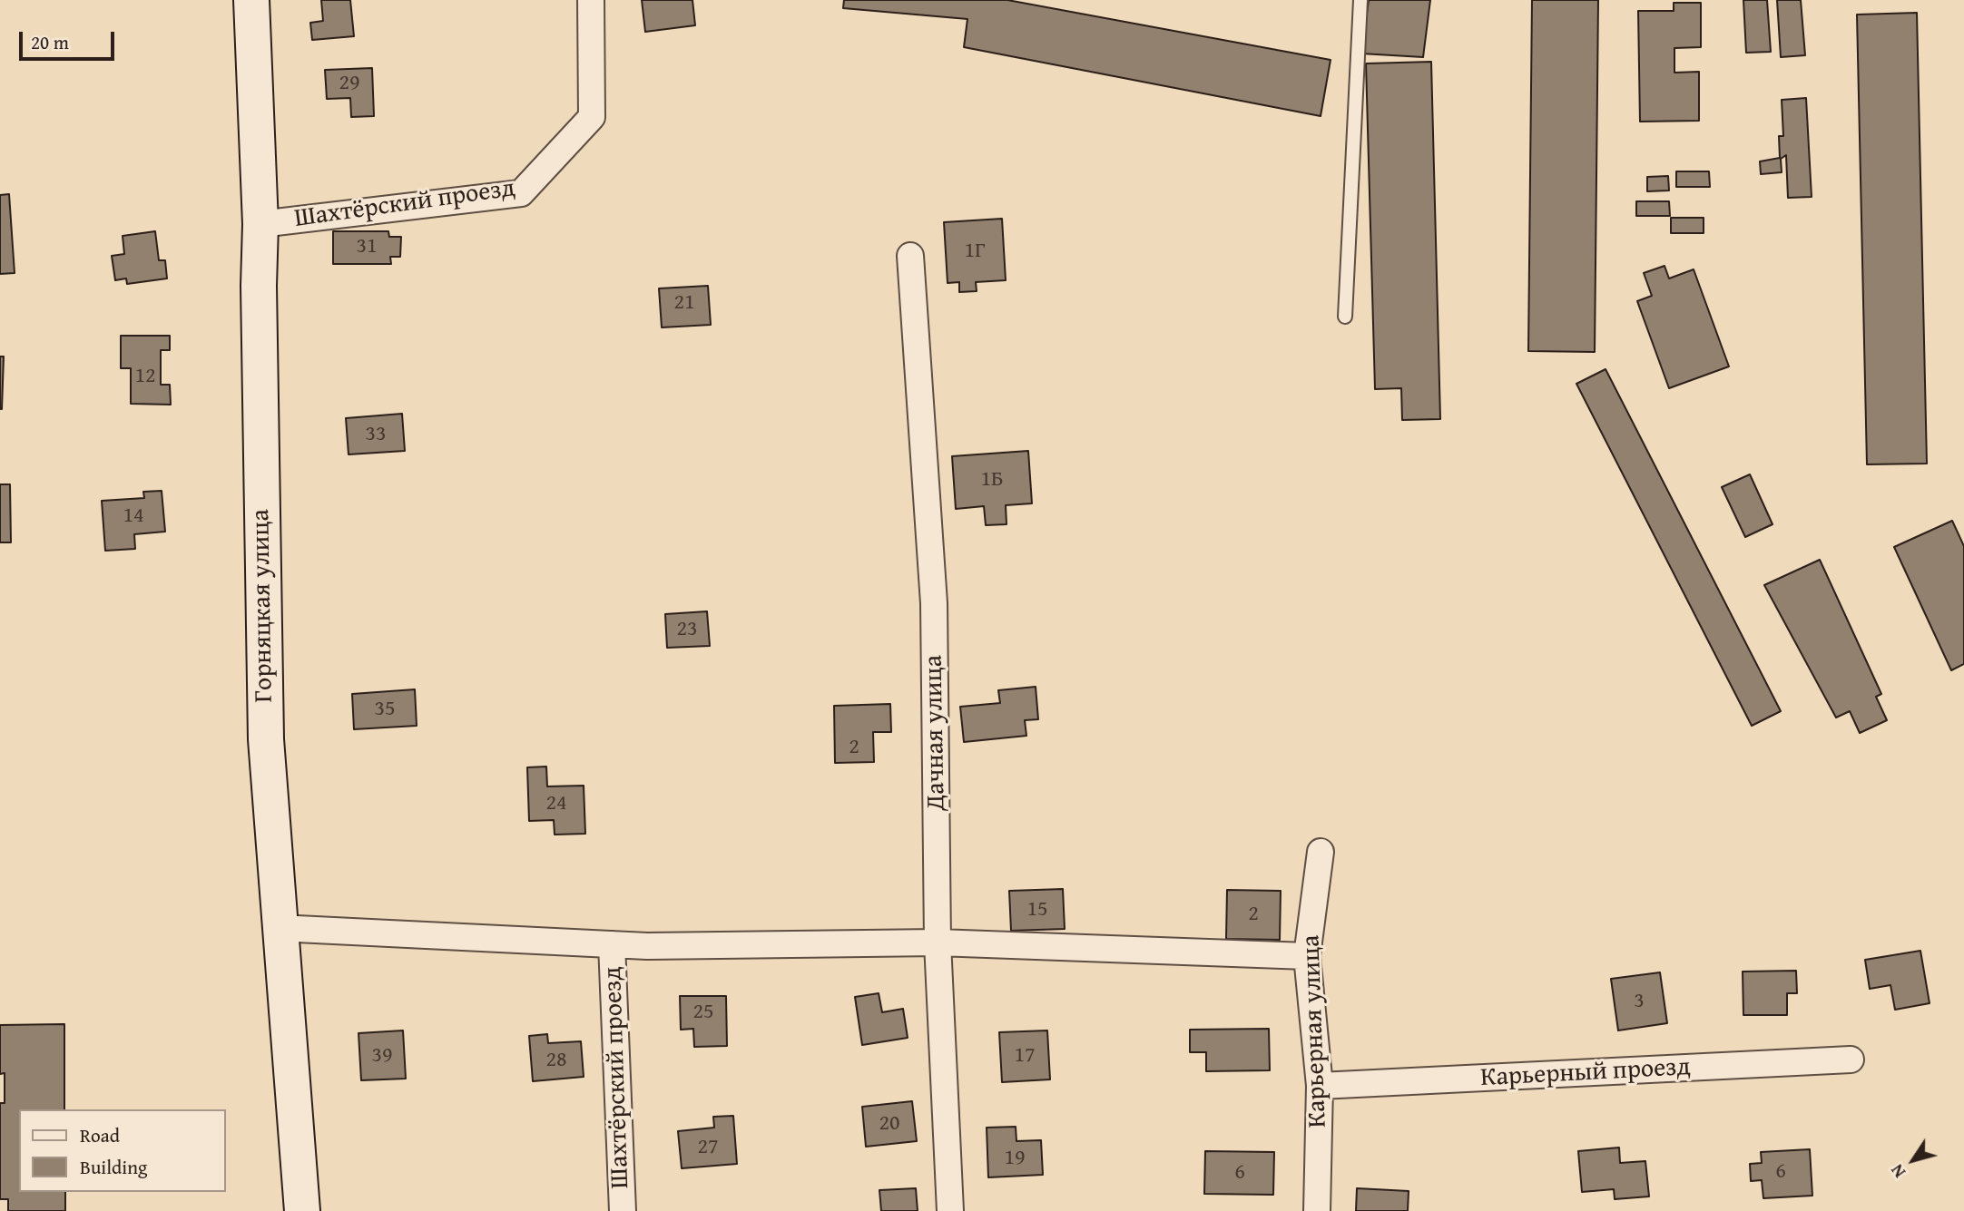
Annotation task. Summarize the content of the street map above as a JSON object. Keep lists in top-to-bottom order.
{
  "streets": {
    "main road": ["Горняцкая улица"],
    "street": [
      "Шахтёрский проезд",
      "Дачная улица",
      "Карьерная улица",
      "Карьерный проезд"
    ]
  },
  "crossings": [
    ["Шахтёрский проезд", "Горняцкая улица"],
    ["Карьерная улица", "Карьерный проезд"]
  ],
  "house_numbers": [
    "29",
    "31",
    "1Г",
    "21",
    "12",
    "33",
    "1Б",
    "14",
    "23",
    "35",
    "2",
    "24",
    "15",
    "2",
    "3",
    "25",
    "39",
    "17",
    "28",
    "20",
    "27",
    "19",
    "6",
    "6"
  ],
  "legend": ["Road", "Building"],
  "scale_bar": "20 m",
  "north": "bottom left"
}
